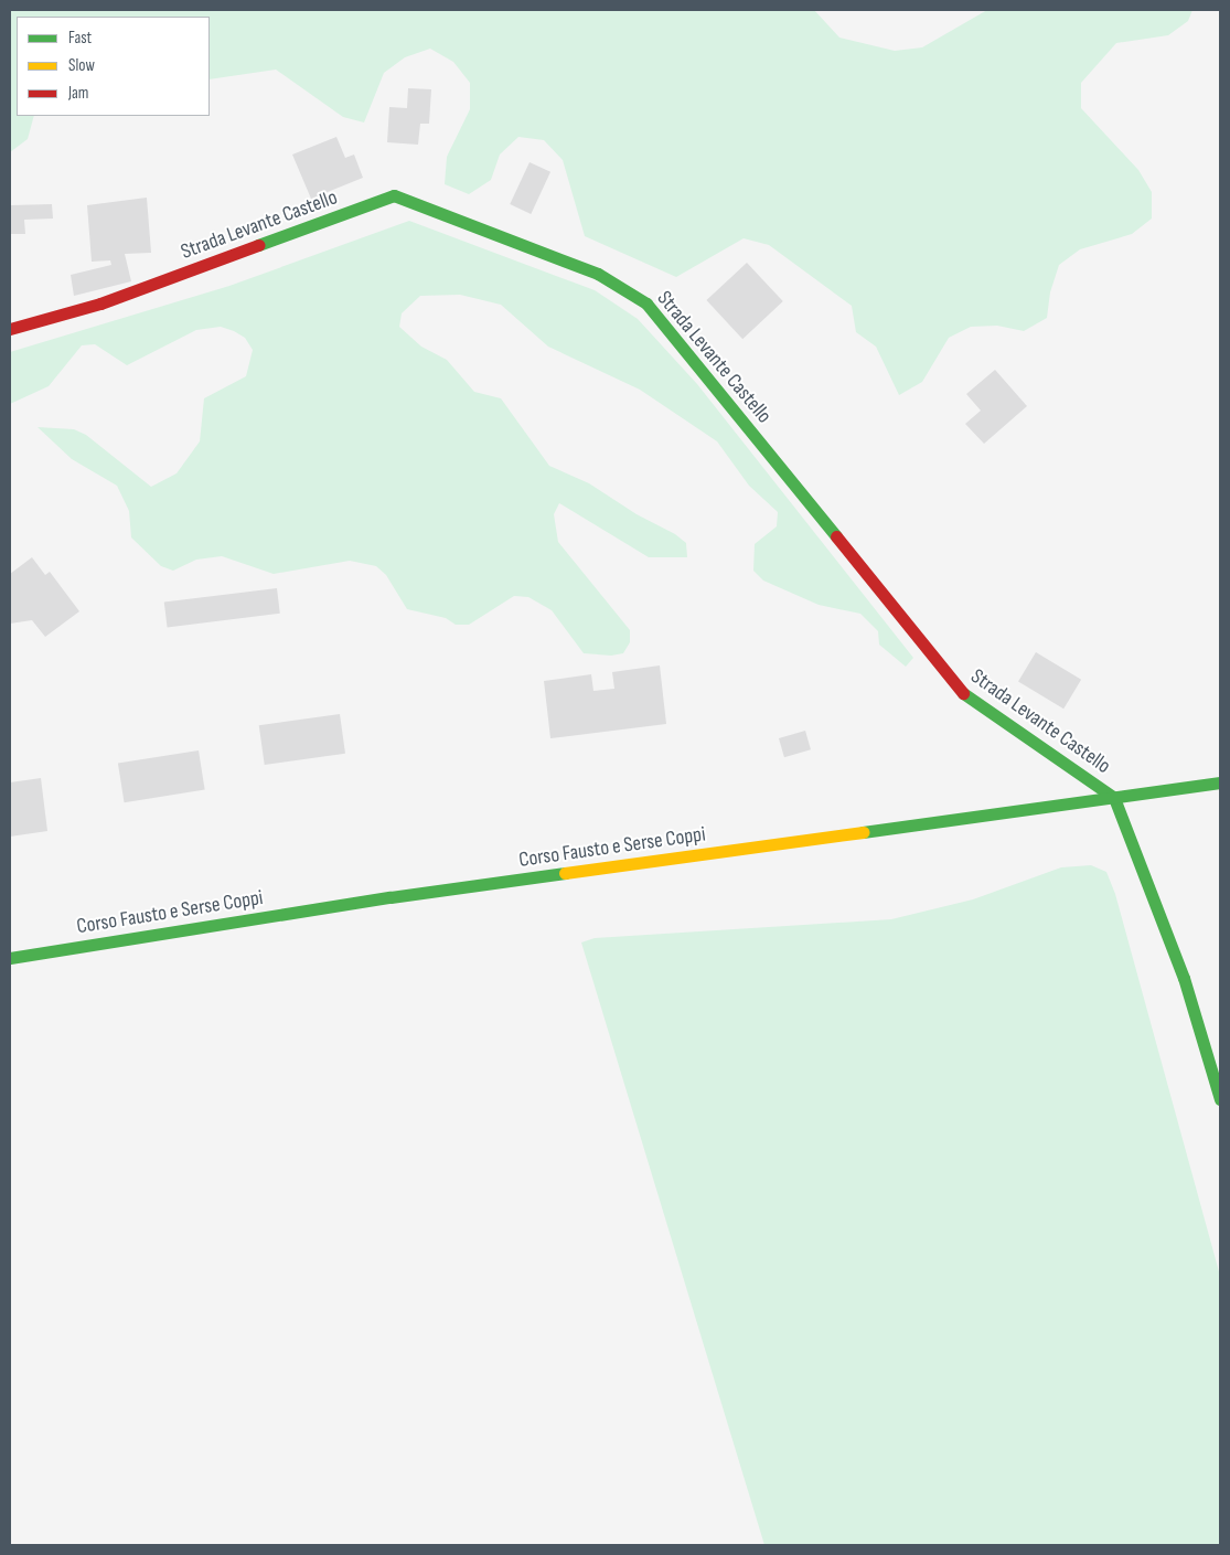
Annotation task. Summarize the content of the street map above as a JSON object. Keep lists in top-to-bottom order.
{
  "streets": {
    "street": ["Strada Levante Castello", "Corso Fausto e Serse Coppi"]
  },
  "crossings": [
    ["Strada Levante Castello", "Corso Fausto e Serse Coppi"]
  ],
  "legend": ["Fast", "Slow", "Jam"]
}
